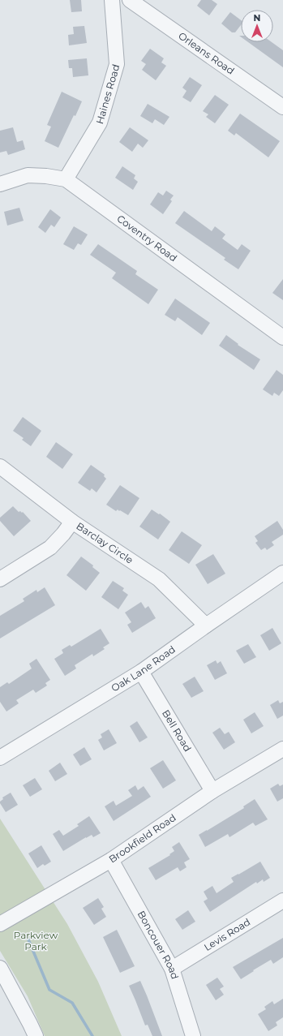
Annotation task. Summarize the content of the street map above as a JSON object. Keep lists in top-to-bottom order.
{
  "streets": {
    "street": [
      "Orleans Road",
      "Haines Road",
      "Coventry Road",
      "Barclay Circle",
      "Oak Lane Road",
      "Bell Road",
      "Brookfield Road",
      "Levis Road",
      "Boncouer Road"
    ]
  },
  "crossings": [
    ["Haines Road", "Coventry Road"],
    ["Barclay Circle", "Oak Lane Road"],
    ["Oak Lane Road", "Bell Road"],
    ["Bell Road", "Brookfield Road"],
    ["Brookfield Road", "Boncouer Road"],
    ["Levis Road", "Boncouer Road"]
  ],
  "parks": ["Parkview Park"],
  "north": "top"
}
